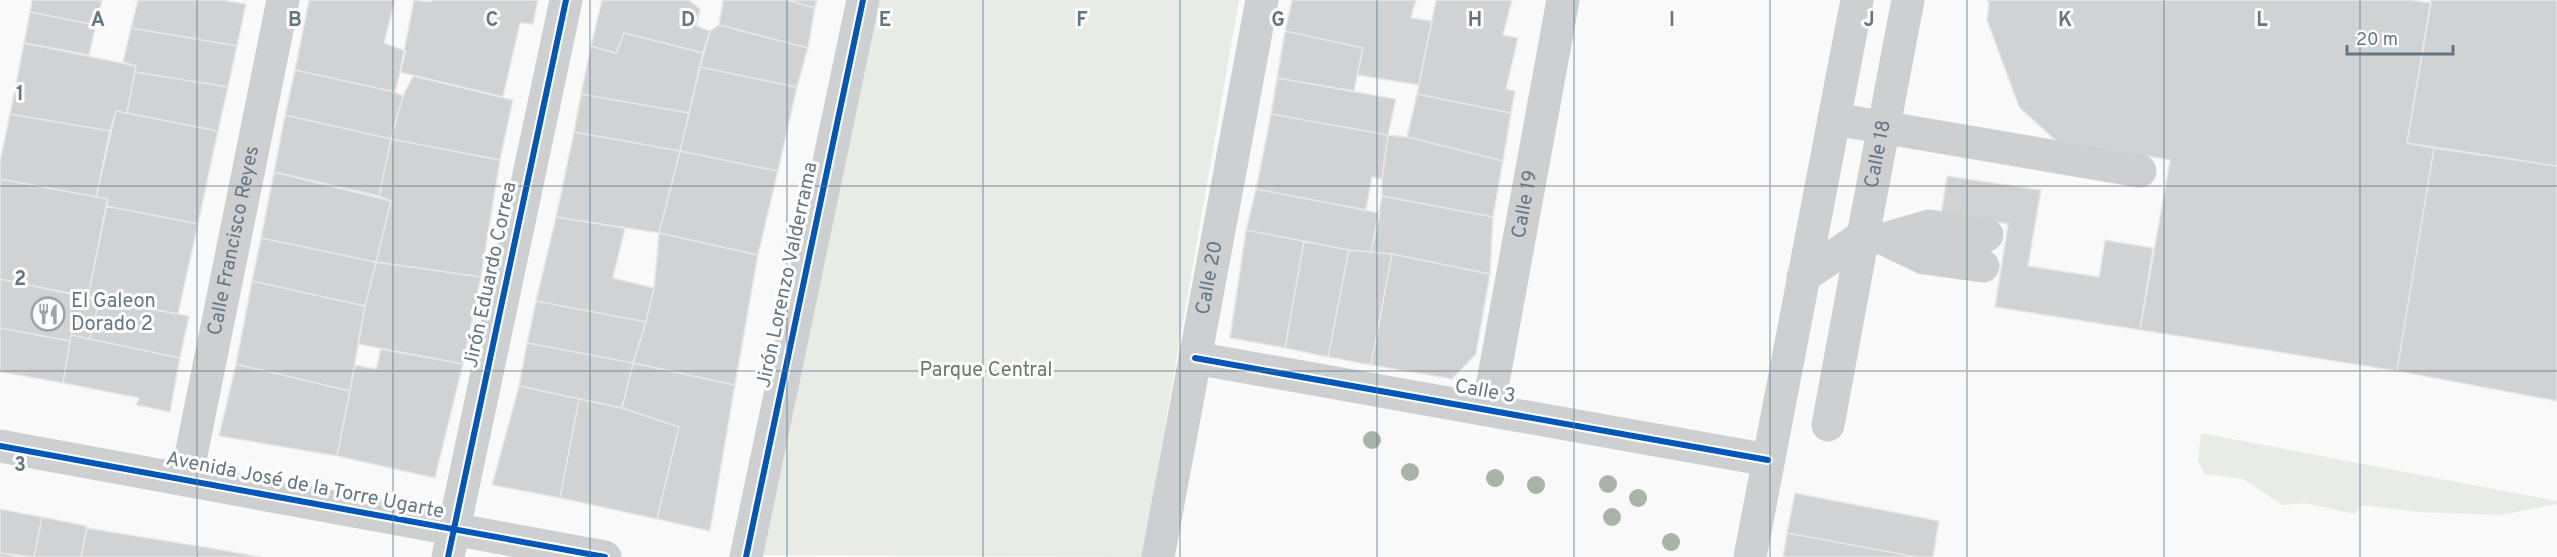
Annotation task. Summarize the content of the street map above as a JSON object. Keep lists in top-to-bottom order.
{
  "streets": {
    "street": [
      "Calle 18",
      "Calle 19",
      "Calle Francisco Reyes",
      "Jirón Eduardo Correa",
      "Jirón Lorenzo Valderrama",
      "Calle 20",
      "Calle 3",
      "Avenida José de la Torre Ugarte"
    ]
  },
  "crossings": [
    ["Calle 19", "Calle 3"],
    ["Calle Francisco Reyes", "Avenida José de la Torre Ugarte"],
    ["Jirón Eduardo Correa", "Avenida José de la Torre Ugarte"],
    ["Calle 20", "Calle 3"]
  ],
  "parks": ["Parque Central"],
  "places": {
    "restaurant": ["El Galeon Dorado 2"]
  },
  "scale_bar": "20 m",
  "grid": {
    "columns": [
      "A",
      "B",
      "C",
      "D",
      "E",
      "F",
      "G",
      "H",
      "I",
      "J",
      "K",
      "L"
    ],
    "rows": ["1", "2", "3"]
  }
}
